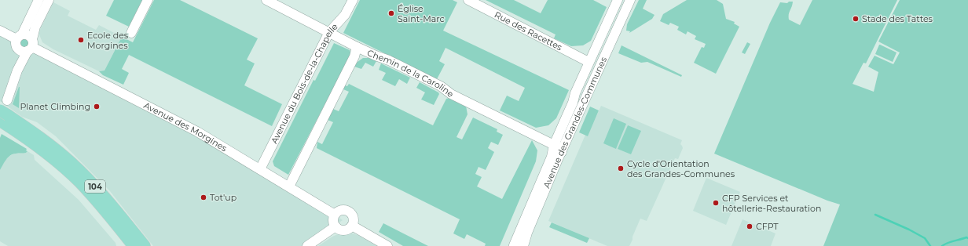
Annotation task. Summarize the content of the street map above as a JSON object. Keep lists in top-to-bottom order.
{
  "streets": {
    "main road": ["104"],
    "street": [
      "Rue des Racettes",
      "Chemin de la Caroline",
      "Avenue du Bois-de-la-Chapelle",
      "Avenue des Grandes-Communes",
      "Avenue des Morgines"
    ]
  },
  "crossings": [
    ["Rue des Racettes", "Avenue des Grandes-Communes"],
    ["Chemin de la Caroline", "Avenue du Bois-de-la-Chapelle"],
    ["Chemin de la Caroline", "Avenue des Grandes-Communes"],
    ["Avenue du Bois-de-la-Chapelle", "Avenue des Morgines"]
  ],
  "places": [
    "Église Saint-Marc",
    "Stade des Tattes",
    "Ecole des Morgines",
    "Planet Climbing",
    "Cycle d'Orientation des Grandes-Communes",
    "Tot'up",
    "CFP Services et hôtellerie-Restauration",
    "CFPT"
  ]
}
